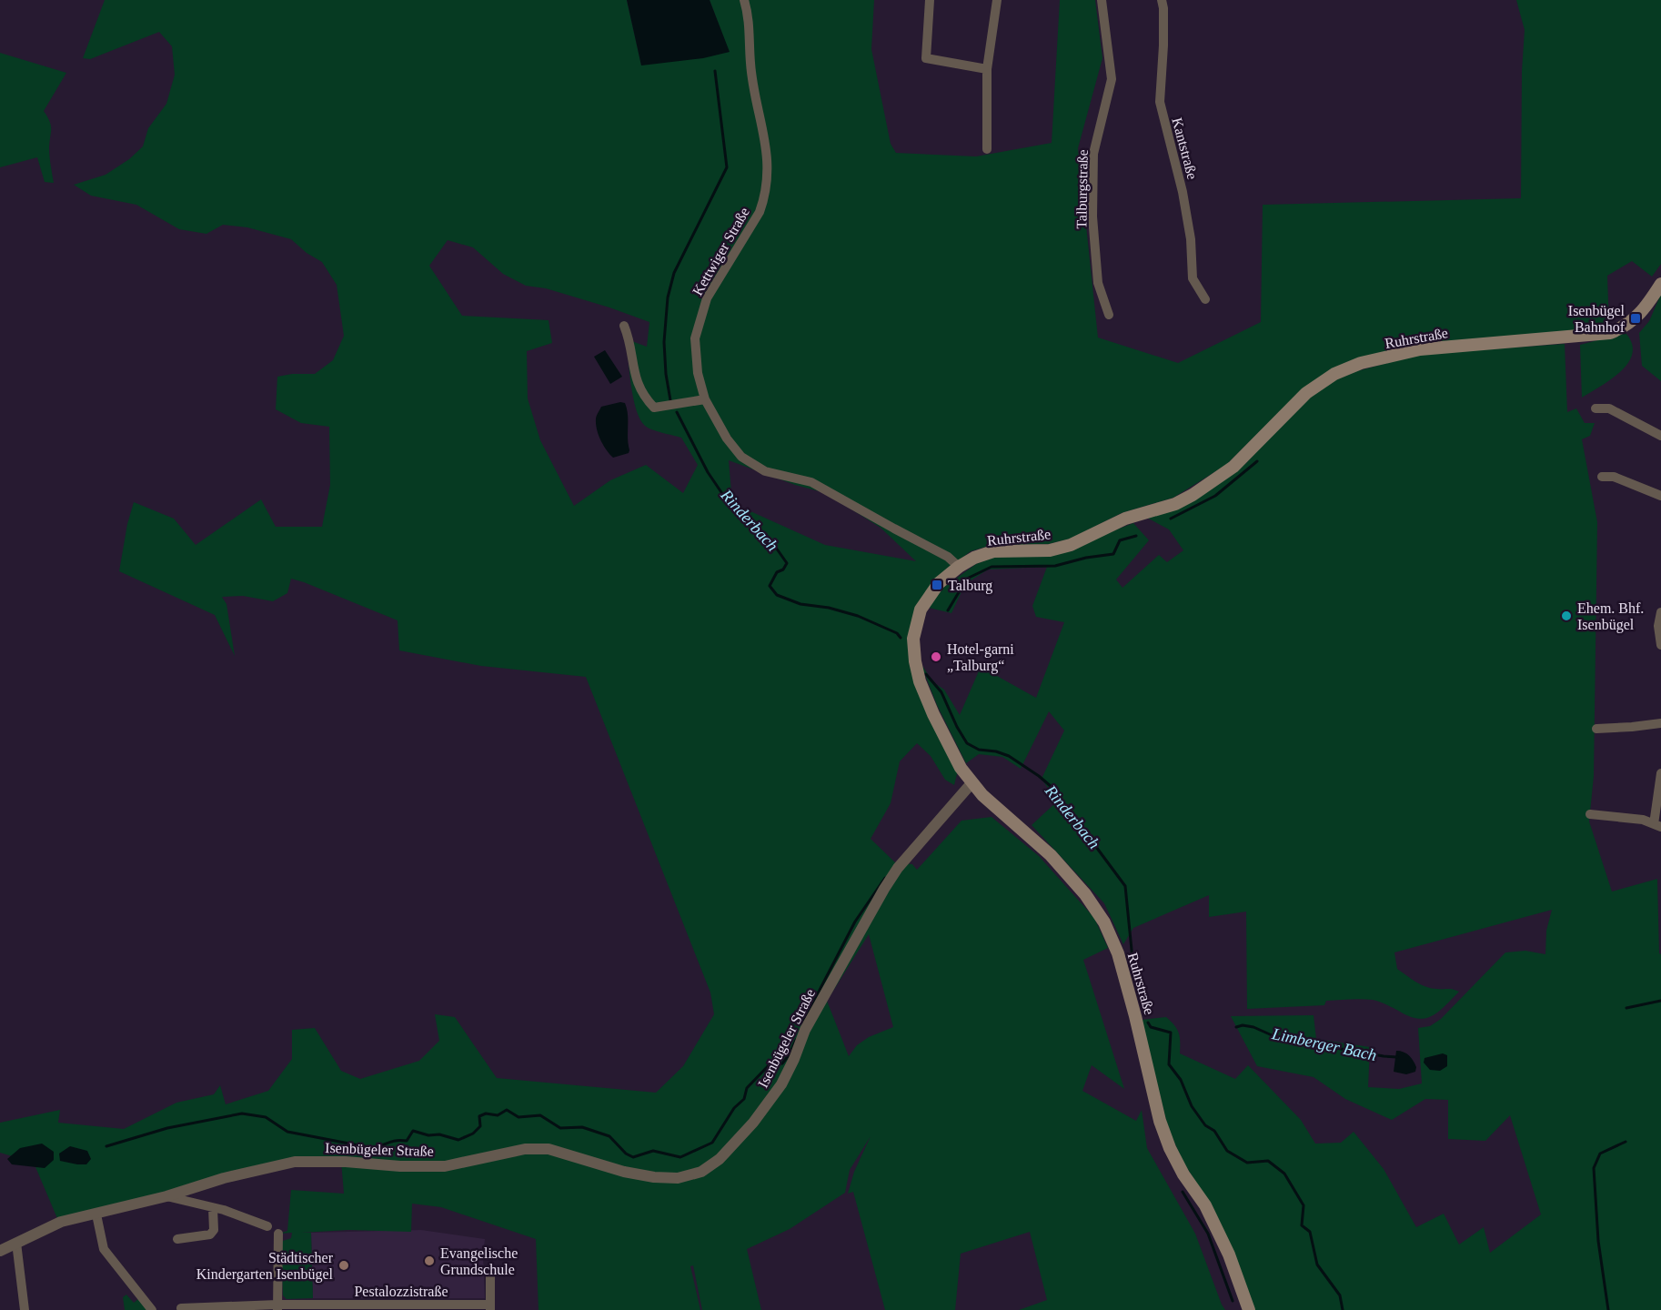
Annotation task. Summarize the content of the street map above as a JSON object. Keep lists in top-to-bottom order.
{
  "streets": {
    "main road": ["Ruhrstraße"],
    "street": [
      "Kantstraße",
      "Talburgstraße",
      "Kettwiger Straße",
      "Isenbügeler Straße",
      "Pestalozzistraße"
    ]
  },
  "crossings": [
    ["Kettwiger Straße", "Ruhrstraße"],
    ["Ruhrstraße", "Isenbügeler Straße"]
  ],
  "water": ["Rinderbach", "Limberger Bach"],
  "places": {
    "transit": ["Isenbügel Bahnhof", "Talburg"],
    "other": [
      "Ehem. Bhf. Isenbügel",
      "Hotel-garni „Talburg“",
      "Evangelische Grundschule",
      "Städtischer Kindergarten Isenbügel"
    ]
  }
}
